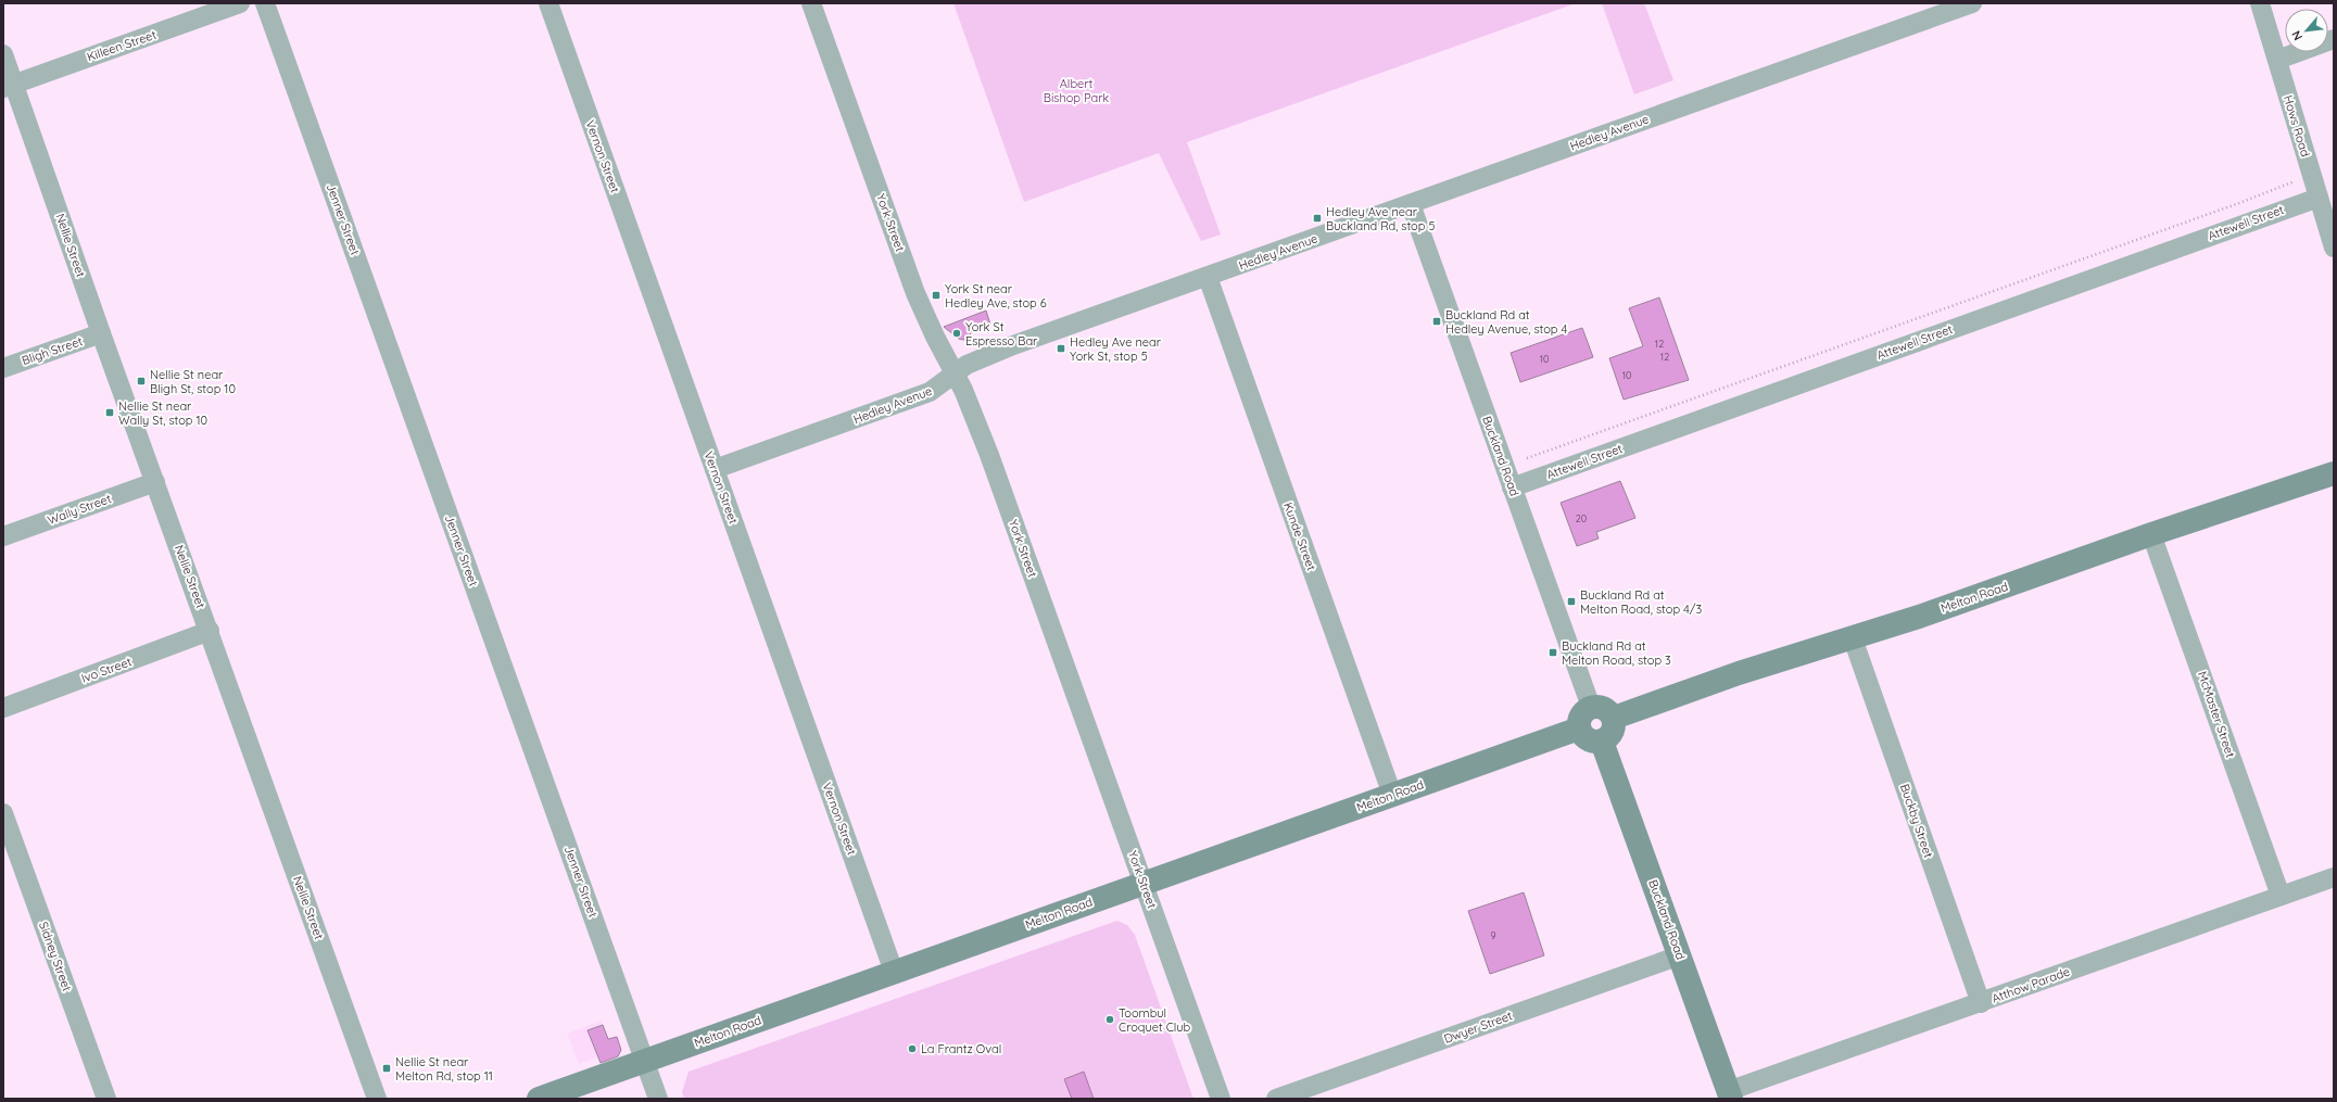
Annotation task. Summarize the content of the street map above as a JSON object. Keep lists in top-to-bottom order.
{
  "streets": {
    "street": [
      "Killeen Street",
      "Hows Road",
      "Hedley Avenue",
      "Vernon Street",
      "Jenner Street",
      "York Street",
      "Attewell Street",
      "Nellie Street",
      "Bligh Street",
      "Buckland Road",
      "Wally Street",
      "Kunde Street",
      "Melton Road",
      "Ivo Street",
      "McMaster Street",
      "Buckby Street",
      "Sidney Street",
      "Atthow Parade",
      "Dwyer Street"
    ]
  },
  "crossings": [
    ["Killeen Street", "Nellie Street"],
    ["Hows Road", "Attewell Street"],
    ["Hedley Avenue", "Vernon Street"],
    ["Hedley Avenue", "York Street"],
    ["Hedley Avenue", "Buckland Road"],
    ["Hedley Avenue", "Kunde Street"],
    ["Vernon Street", "Melton Road"],
    ["Jenner Street", "Melton Road"],
    ["York Street", "Melton Road"],
    ["Attewell Street", "Buckland Road"],
    ["Nellie Street", "Bligh Street"],
    ["Nellie Street", "Wally Street"],
    ["Nellie Street", "Ivo Street"],
    ["Buckland Road", "Melton Road"],
    ["Buckland Road", "Atthow Parade"],
    ["Buckland Road", "Dwyer Street"],
    ["Kunde Street", "Melton Road"],
    ["Melton Road", "McMaster Street"],
    ["Melton Road", "Buckby Street"],
    ["McMaster Street", "Atthow Parade"],
    ["Buckby Street", "Atthow Parade"]
  ],
  "parks": ["Albert Bishop Park"],
  "places": {
    "transit": [
      "Hedley Ave near Buckland Rd, stop 5",
      "York St near Hedley Ave, stop 6",
      "Buckland Rd at Hedley Avenue, stop 4",
      "Hedley Ave near York St, stop 5",
      "Nellie St near Bligh St, stop 10",
      "Nellie St near Wally St, stop 10",
      "Buckland Rd at Melton Road, stop 4/3",
      "Buckland Rd at Melton Road, stop 3",
      "Nellie St near Melton Rd, stop 11"
    ],
    "other": ["York St Espresso Bar", "Toombul Croquet Club", "La Frantz Oval"]
  },
  "house_numbers": [
    "12",
    "12",
    "10",
    "10",
    "20",
    "9"
  ],
  "north": "bottom left"
}
